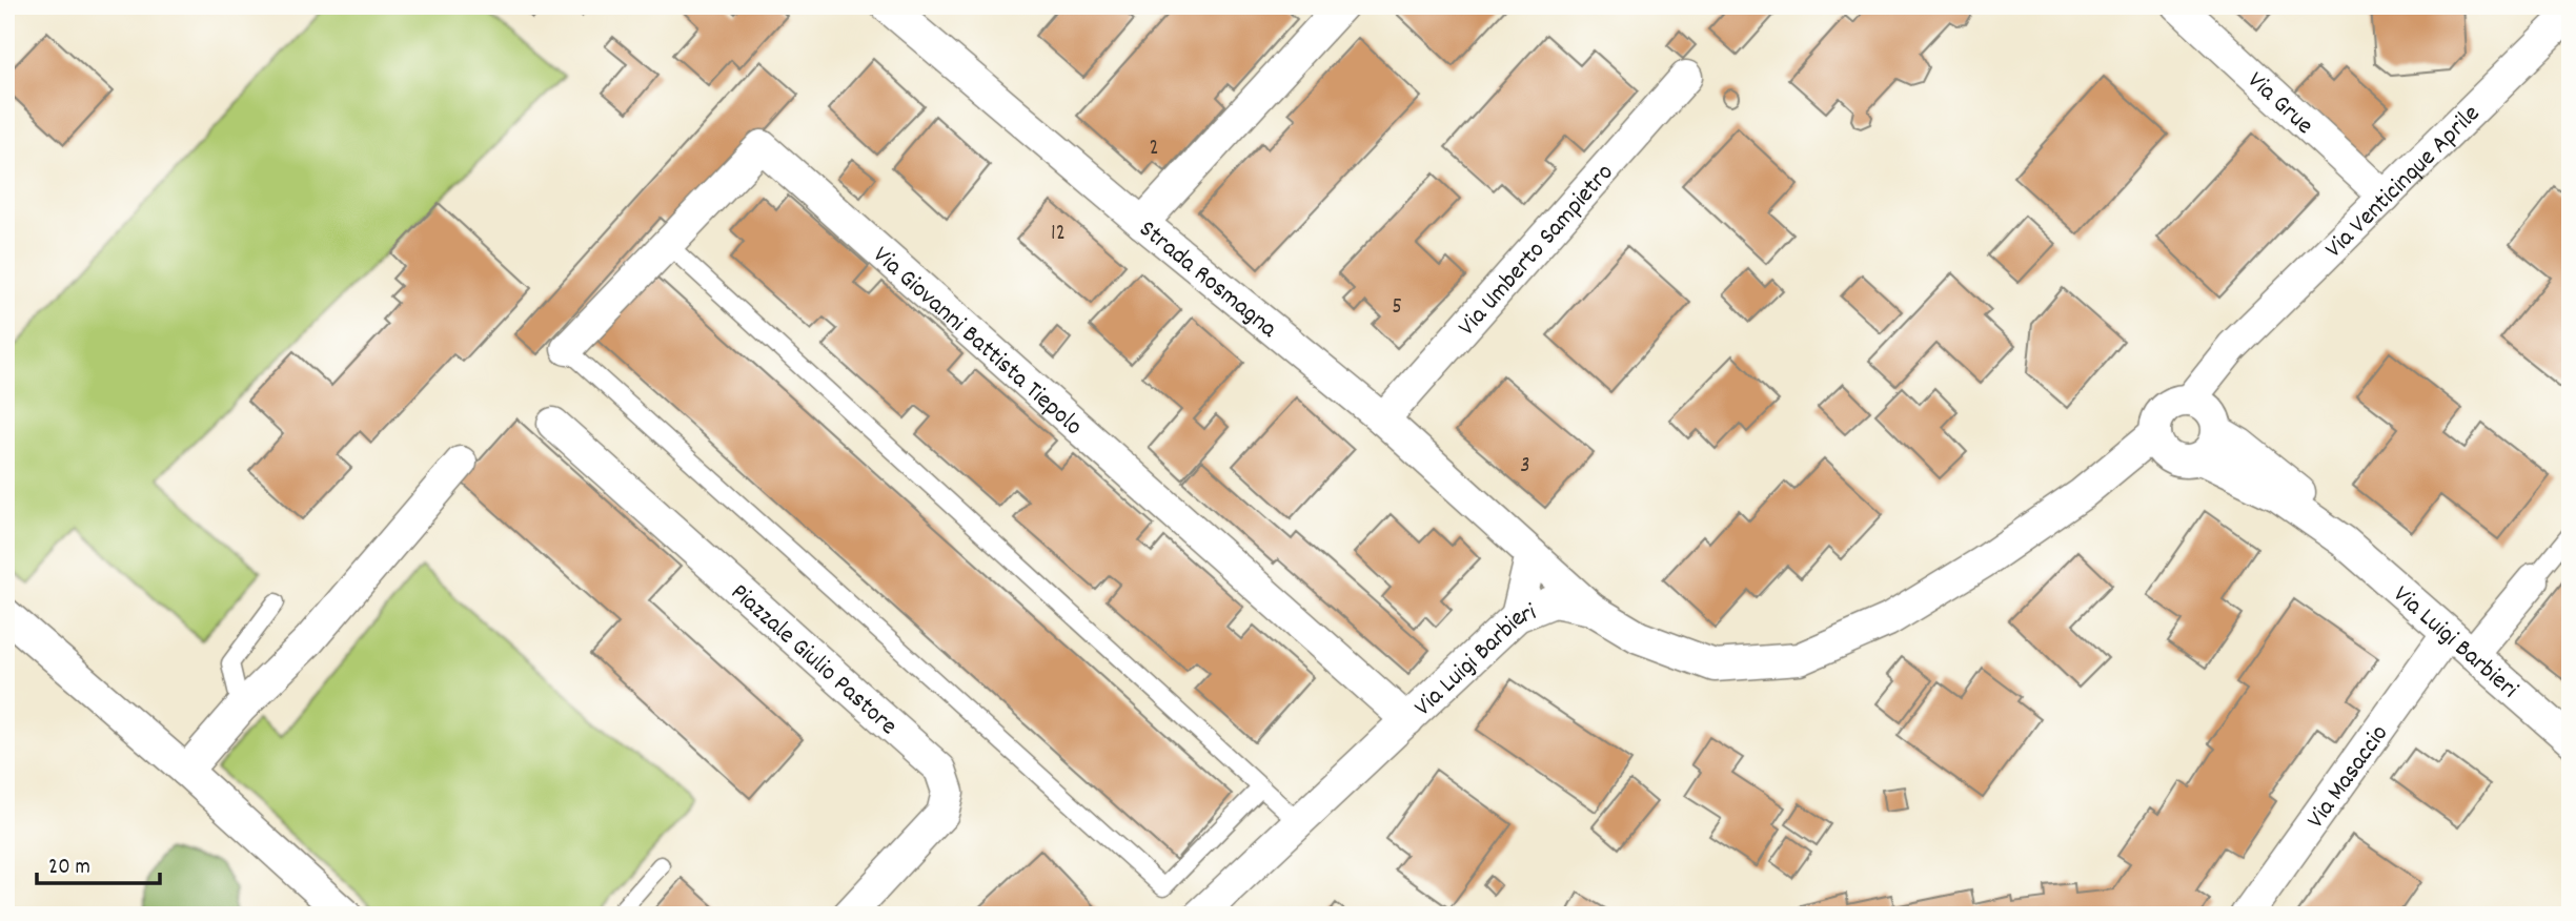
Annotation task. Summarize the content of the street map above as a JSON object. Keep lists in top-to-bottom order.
{
  "streets": {
    "street": [
      "Via Grue",
      "Via Venticinque Aprile",
      "Via Umberto Sampietro",
      "Strada Rosmagna",
      "Via Giovanni Battista Tiepolo",
      "Via Luigi Barbieri",
      "Piazzale Giulio Pastore",
      "Via Masaccio"
    ]
  },
  "crossings": [
    ["Via Grue", "Via Venticinque Aprile"],
    ["Via Venticinque Aprile", "Via Luigi Barbieri"],
    ["Via Umberto Sampietro", "Strada Rosmagna"],
    ["Strada Rosmagna", "Via Luigi Barbieri"],
    ["Via Giovanni Battista Tiepolo", "Via Luigi Barbieri"],
    ["Via Luigi Barbieri", "Via Masaccio"]
  ],
  "house_numbers": [
    "2",
    "12",
    "5",
    "3"
  ],
  "scale_bar": "20 m"
}
